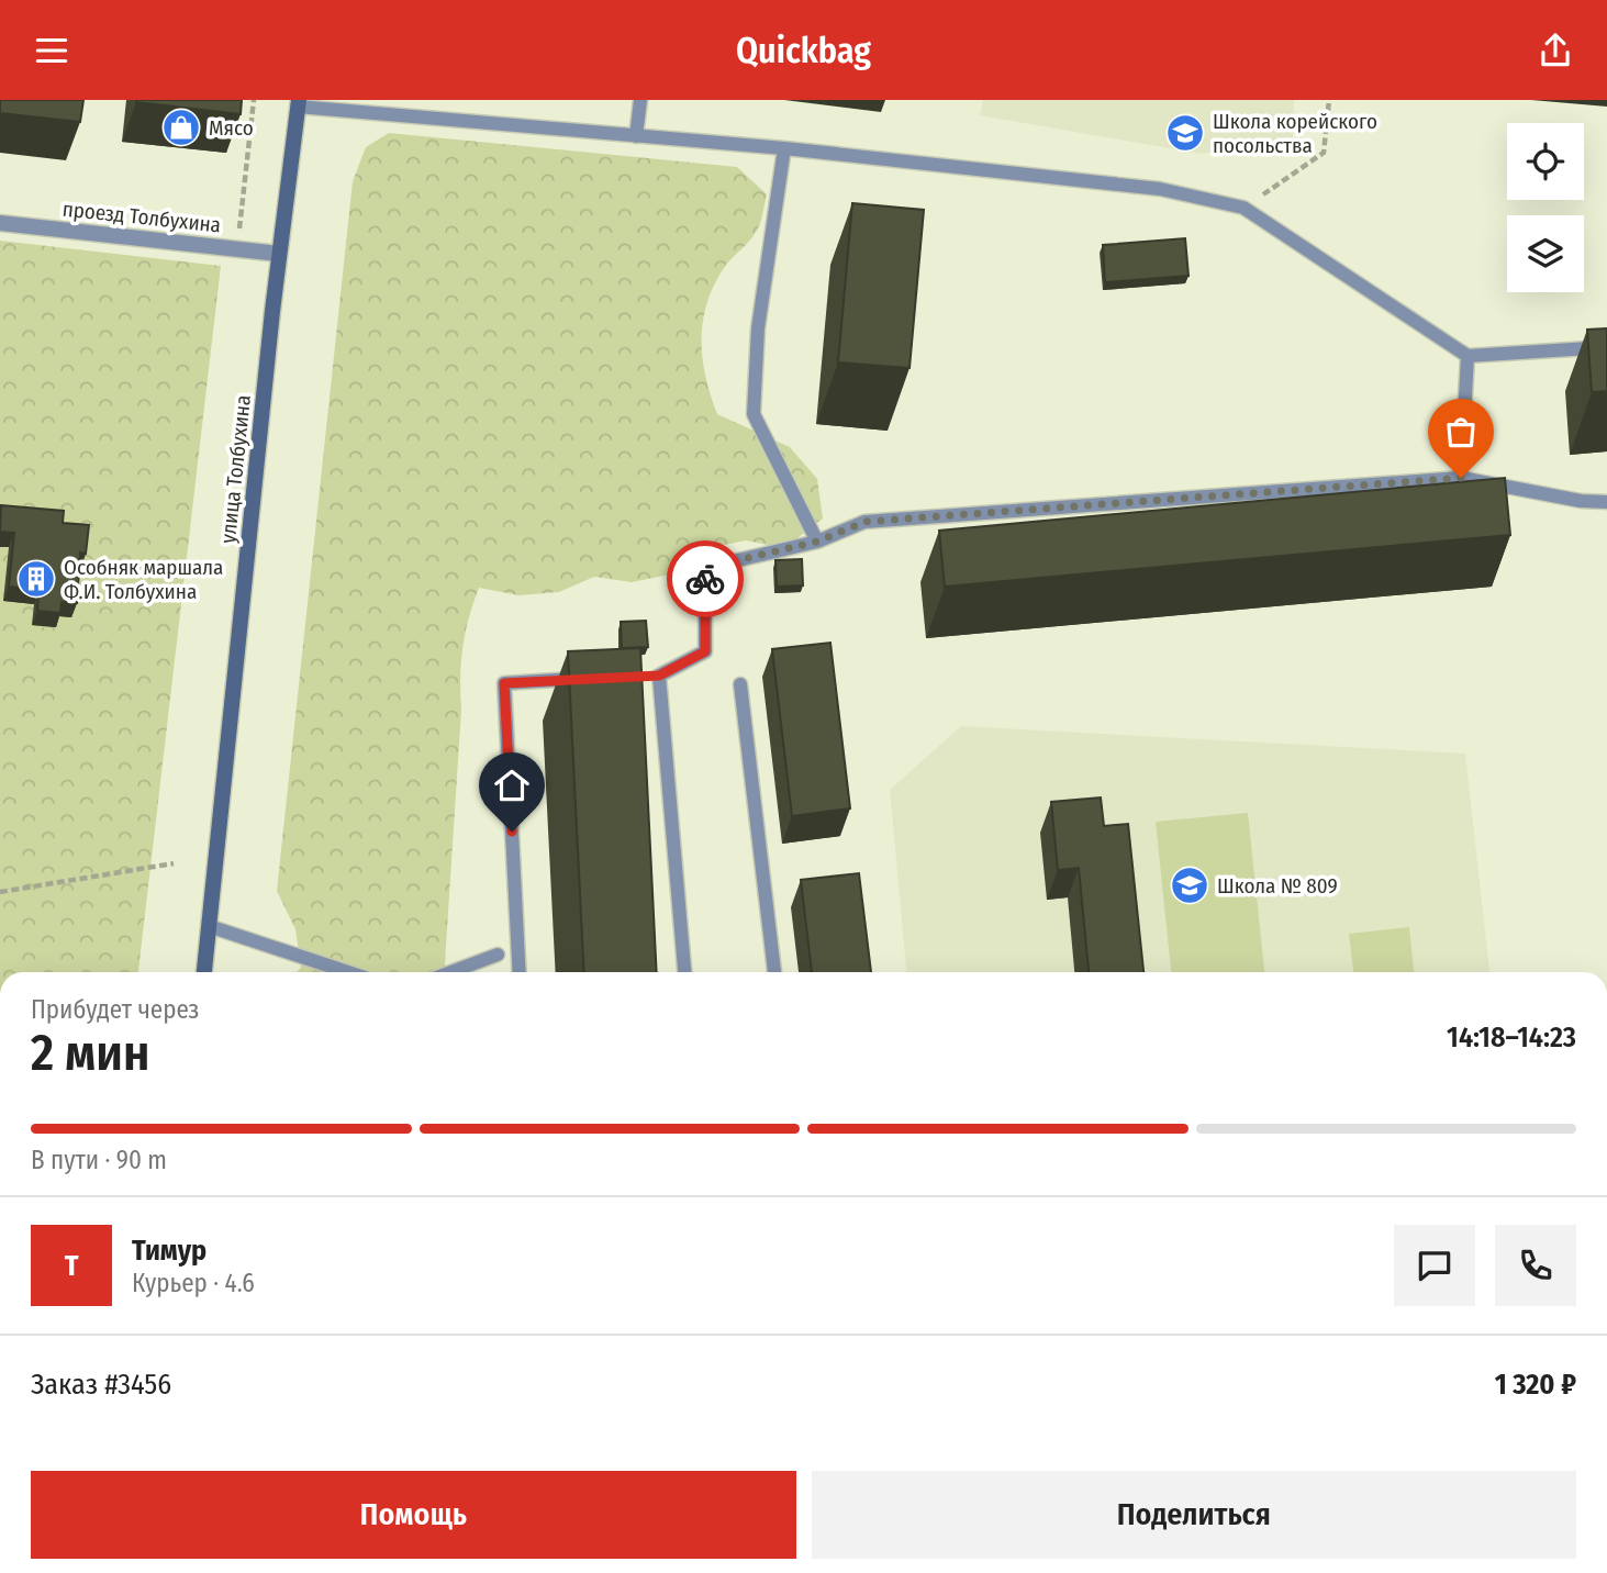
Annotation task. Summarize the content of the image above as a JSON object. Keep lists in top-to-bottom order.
{
  "streets": {
    "main road": ["улица Толбухина"],
    "street": ["проезд Толбухина"]
  },
  "crossings": [
    ["проезд Толбухина", "улица Толбухина"]
  ],
  "places": {
    "shop": ["Мясо"],
    "school or university": ["Школа корейского посольства", "Школа № 809"],
    "building": ["Особняк маршала Ф.И. Толбухина"]
  },
  "page": {
    "header": "Quickbag",
    "heading": ["2 мин", "Прибудет через", "14:18–14:23"],
    "panel": [
      "Тимур",
      "Курьер · 4.6",
      "Заказ #3456",
      "1 320 ₽"
    ],
    "bar": "В пути · 90 m",
    "round": "Т",
    "buttons": ["Помощь", "Поделиться"]
  }
}
